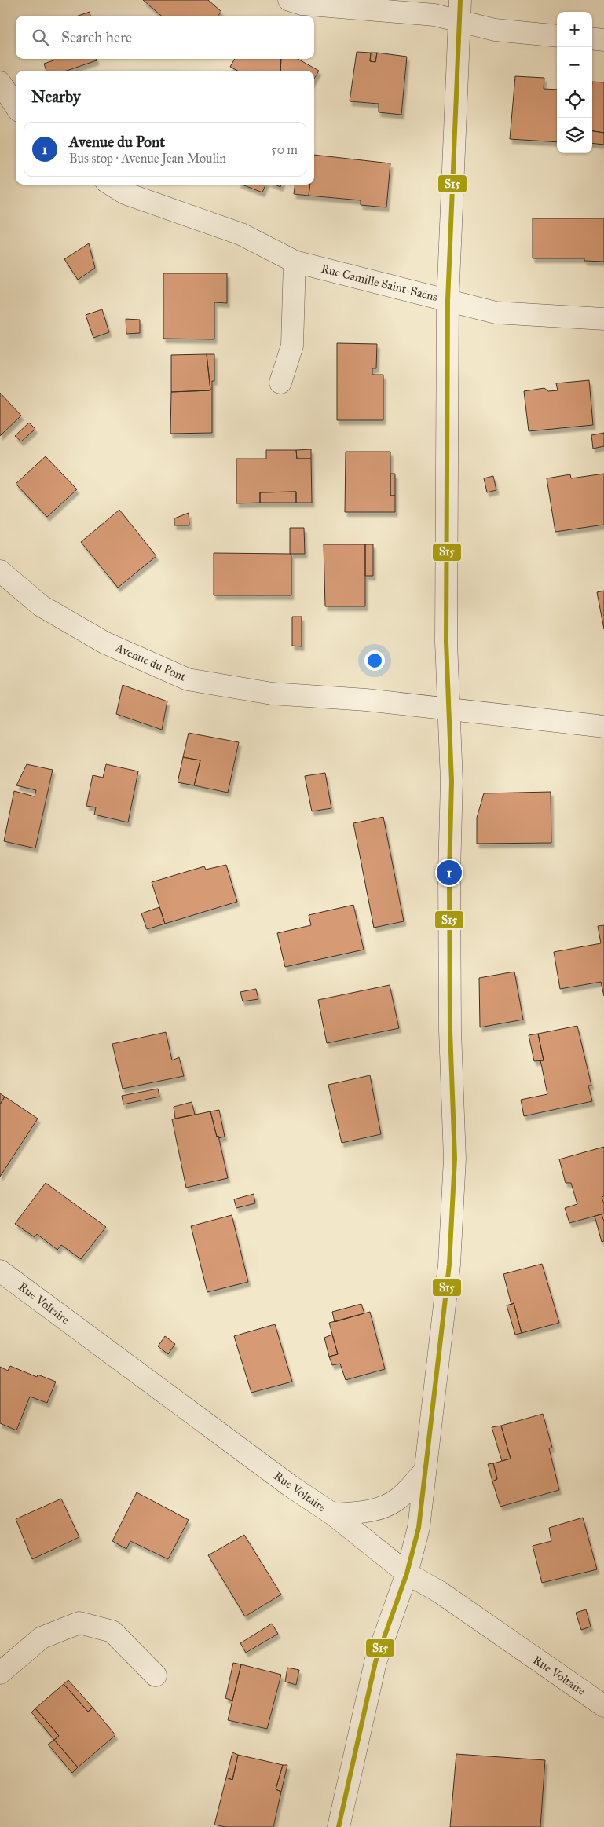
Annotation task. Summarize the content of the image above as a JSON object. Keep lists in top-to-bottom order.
{
  "streets": {
    "street": ["Rue Camille Saint-Saëns", "Avenue du Pont", "Rue Voltaire"]
  },
  "lines": ["transit line S15"],
  "page": {
    "map_buttons": ["+", "−"],
    "search": "Search here",
    "heading": "Nearby",
    "list": [
      {
        "mark": "1",
        "name": "Avenue du Pont",
        "note": "Bus stop · Avenue Jean Moulin",
        "value": "50 m"
      }
    ],
    "pins": "1"
  }
}
